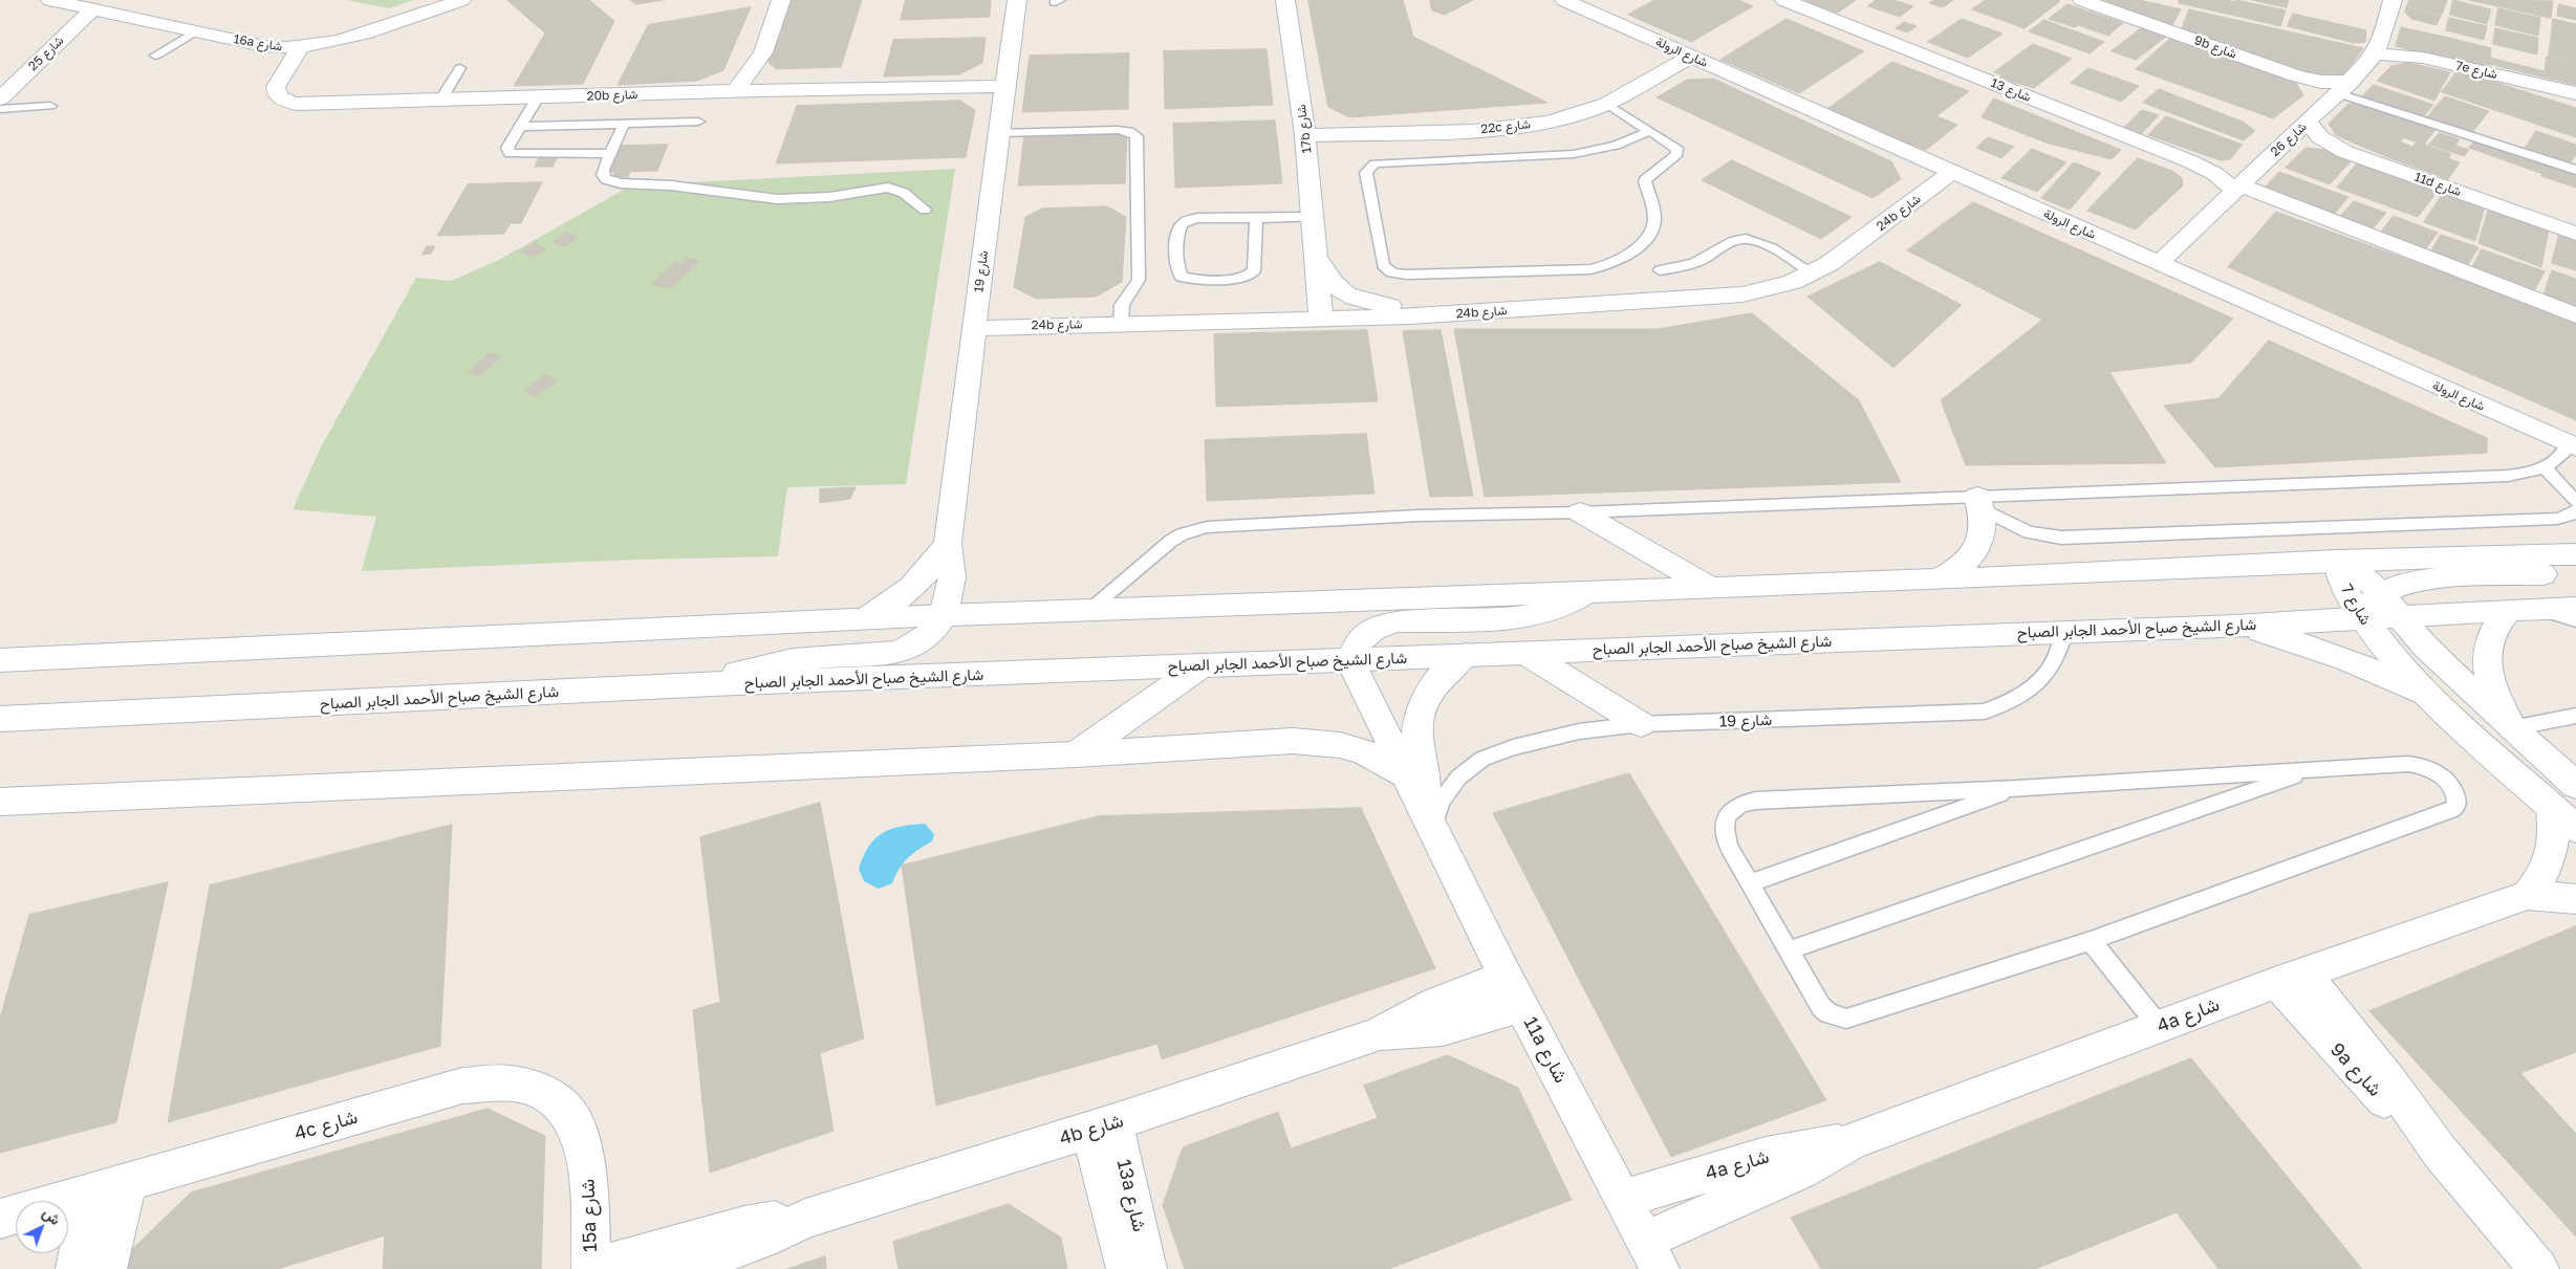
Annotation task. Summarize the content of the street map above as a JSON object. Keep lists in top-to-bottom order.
{
  "streets": {
    "street": [
      "16a شارع",
      "9b شارع",
      "شارع الرولة",
      "شارع 25",
      "7e شارع",
      "شارع 13",
      "20b شارع",
      "22c شارع",
      "17b شارع",
      "شارع 26",
      "11d شارع",
      "24b شارع",
      "شارع 19",
      "شارع 7",
      "شارع الشيخ صباح الأحمد الجابر الصباح",
      "4a شارع",
      "11a شارع",
      "9a شارع",
      "4c شارع",
      "4b شارع",
      "13a شارع",
      "15a شارع"
    ]
  },
  "crossings": [
    ["16a شارع", "شارع 25"],
    ["16a شارع", "20b شارع"],
    ["9b شارع", "شارع 26"],
    ["شارع الرولة", "22c شارع"],
    ["شارع الرولة", "شارع 26"],
    ["شارع الرولة", "24b شارع"],
    ["7e شارع", "شارع 26"],
    ["شارع 13", "شارع 26"],
    ["20b شارع", "شارع 19"],
    ["22c شارع", "17b شارع"],
    ["17b شارع", "24b شارع"],
    ["شارع 26", "11d شارع"],
    ["24b شارع", "شارع 19"],
    ["شارع 19", "شارع الشيخ صباح الأحمد الجابر الصباح"],
    ["شارع 19", "11a شارع"],
    ["شارع 7", "شارع الشيخ صباح الأحمد الجابر الصباح"],
    ["شارع الشيخ صباح الأحمد الجابر الصباح", "11a شارع"],
    ["4a شارع", "11a شارع"],
    ["4a شارع", "9a شارع"],
    ["11a شارع", "4b شارع"],
    ["4c شارع", "15a شارع"],
    ["4b شارع", "13a شارع"],
    ["4b شارع", "15a شارع"]
  ],
  "north": "top right"
}
